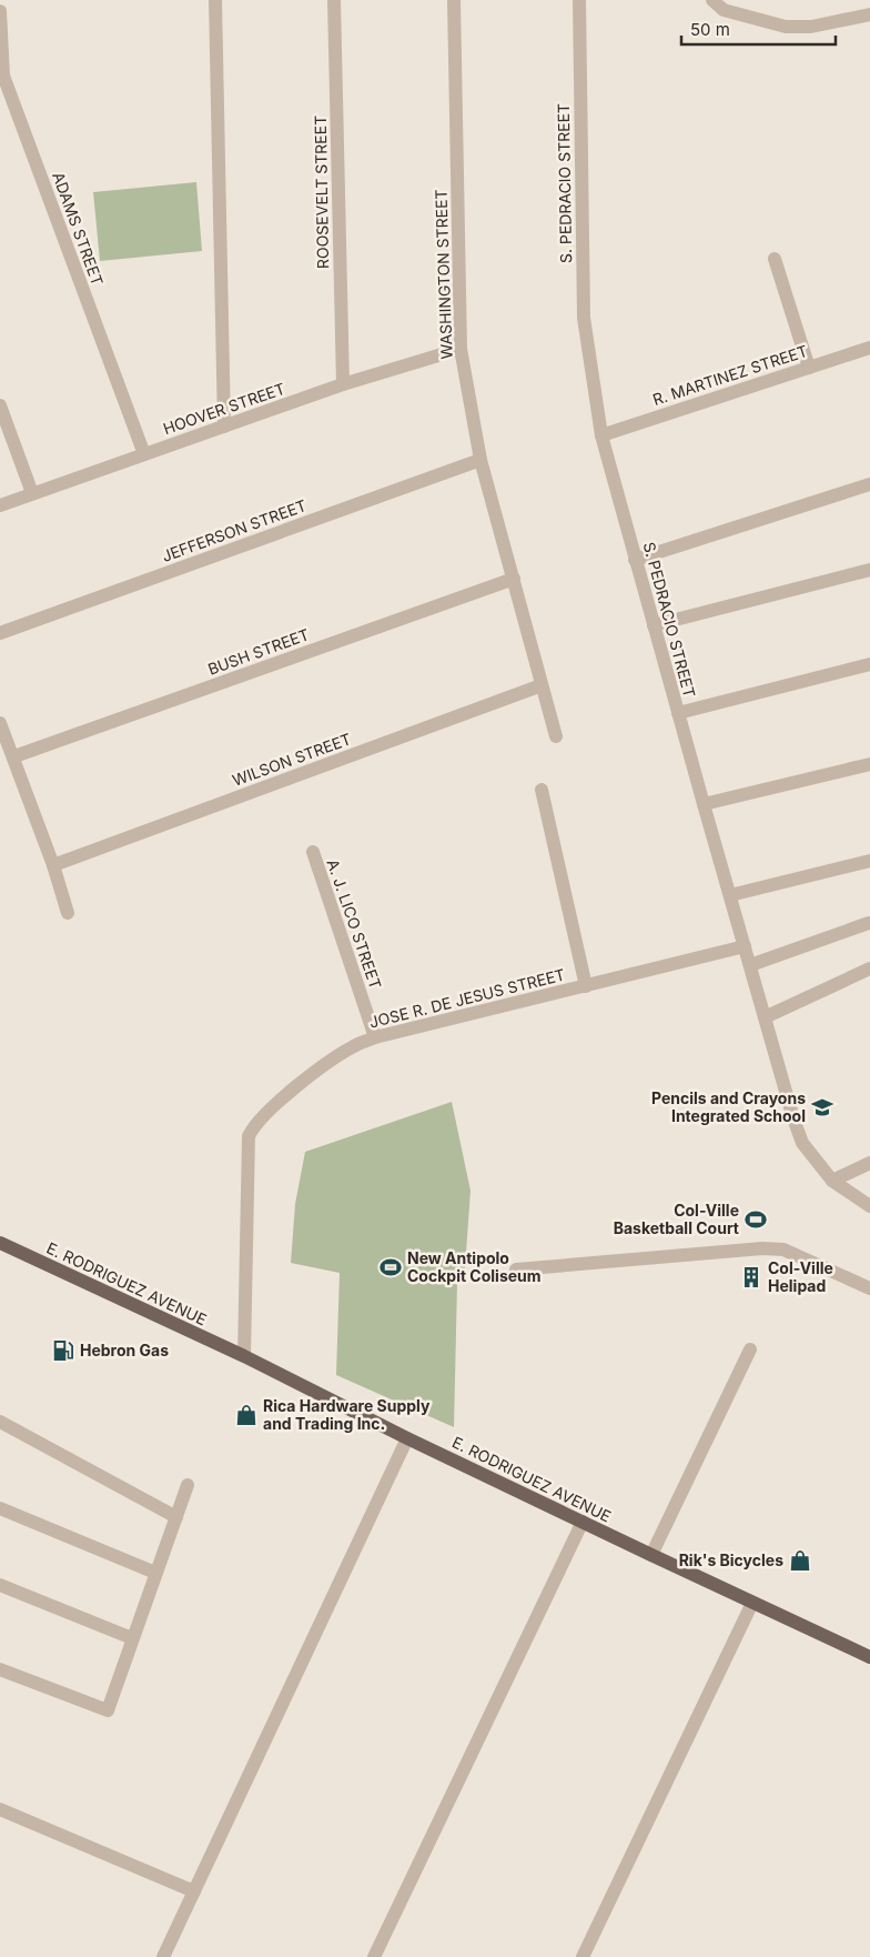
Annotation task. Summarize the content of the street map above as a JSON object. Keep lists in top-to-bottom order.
{
  "streets": {
    "main road": ["E. RODRIGUEZ AVENUE"],
    "street": [
      "S. PEDRACIO STREET",
      "ROOSEVELT STREET",
      "ADAMS STREET",
      "WASHINGTON STREET",
      "R. MARTINEZ STREET",
      "HOOVER STREET",
      "JEFFERSON STREET",
      "BUSH STREET",
      "WILSON STREET",
      "A. J. LICO STREET",
      "JOSE R. DE JESUS STREET"
    ]
  },
  "crossings": [
    ["S. PEDRACIO STREET", "R. MARTINEZ STREET"],
    ["S. PEDRACIO STREET", "JOSE R. DE JESUS STREET"],
    ["ROOSEVELT STREET", "HOOVER STREET"],
    ["ADAMS STREET", "HOOVER STREET"],
    ["WASHINGTON STREET", "HOOVER STREET"],
    ["WASHINGTON STREET", "JEFFERSON STREET"],
    ["WASHINGTON STREET", "BUSH STREET"],
    ["WASHINGTON STREET", "WILSON STREET"],
    ["A. J. LICO STREET", "JOSE R. DE JESUS STREET"],
    ["JOSE R. DE JESUS STREET", "E. RODRIGUEZ AVENUE"]
  ],
  "places": {
    "school or university": ["Pencils and Crayons Integrated School"],
    "sports": ["Col-Ville Basketball Court", "New Antipolo Cockpit Coliseum"],
    "building": ["Col-Ville Helipad"],
    "fuel station": ["Hebron Gas"],
    "shop": ["Rica Hardware Supply and Trading Inc.", "Rik's Bicycles"]
  },
  "scale_bar": "50 m"
}
